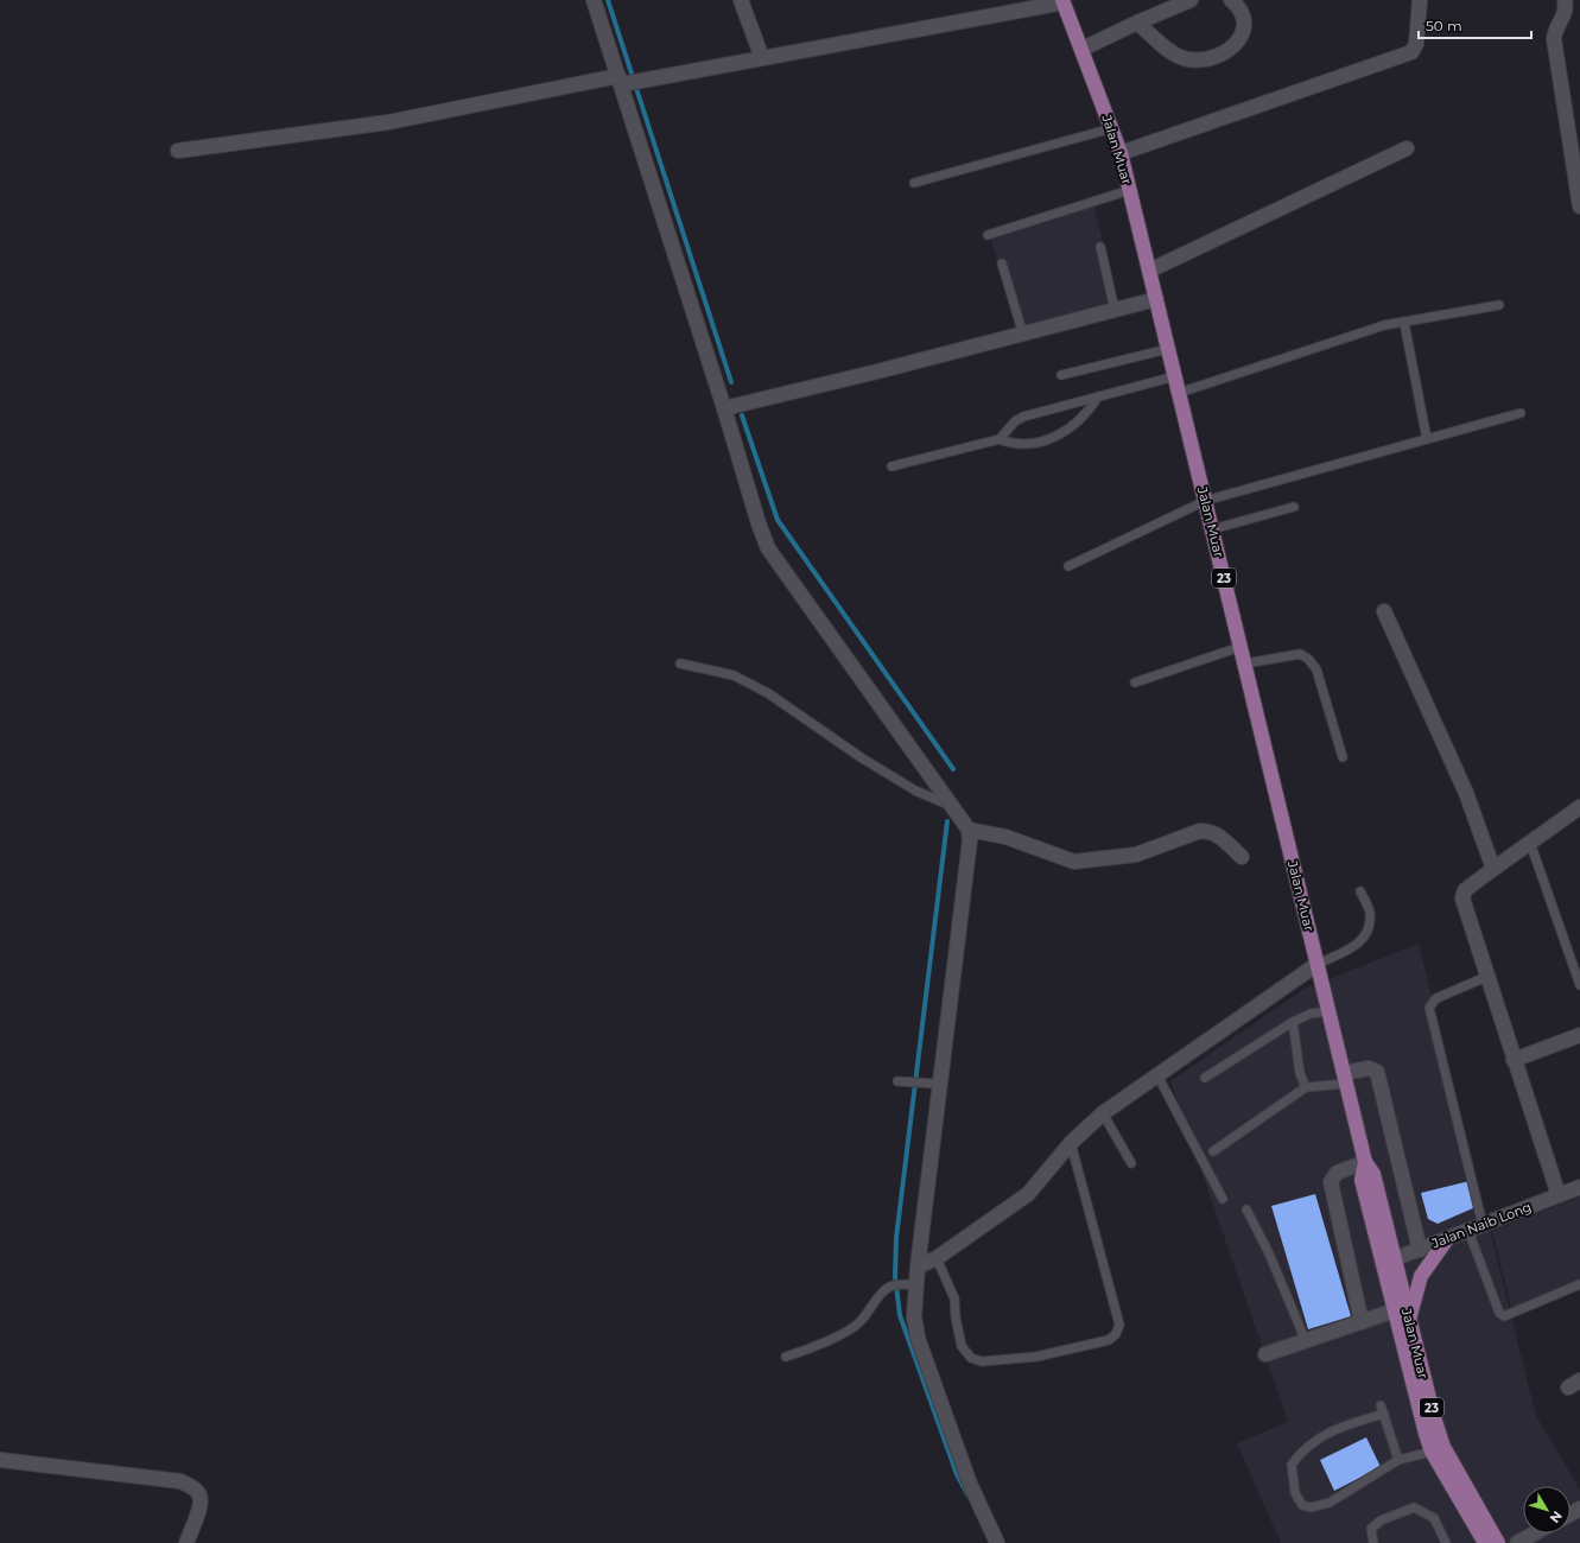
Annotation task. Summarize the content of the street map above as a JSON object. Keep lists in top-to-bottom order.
{
  "streets": {
    "main road": ["Jalan Muar", "23"],
    "street": ["Jalan Naib Long"]
  },
  "crossings": [
    ["Jalan Muar", "Jalan Naib Long"]
  ],
  "scale_bar": "50 m",
  "north": "bottom right"
}
